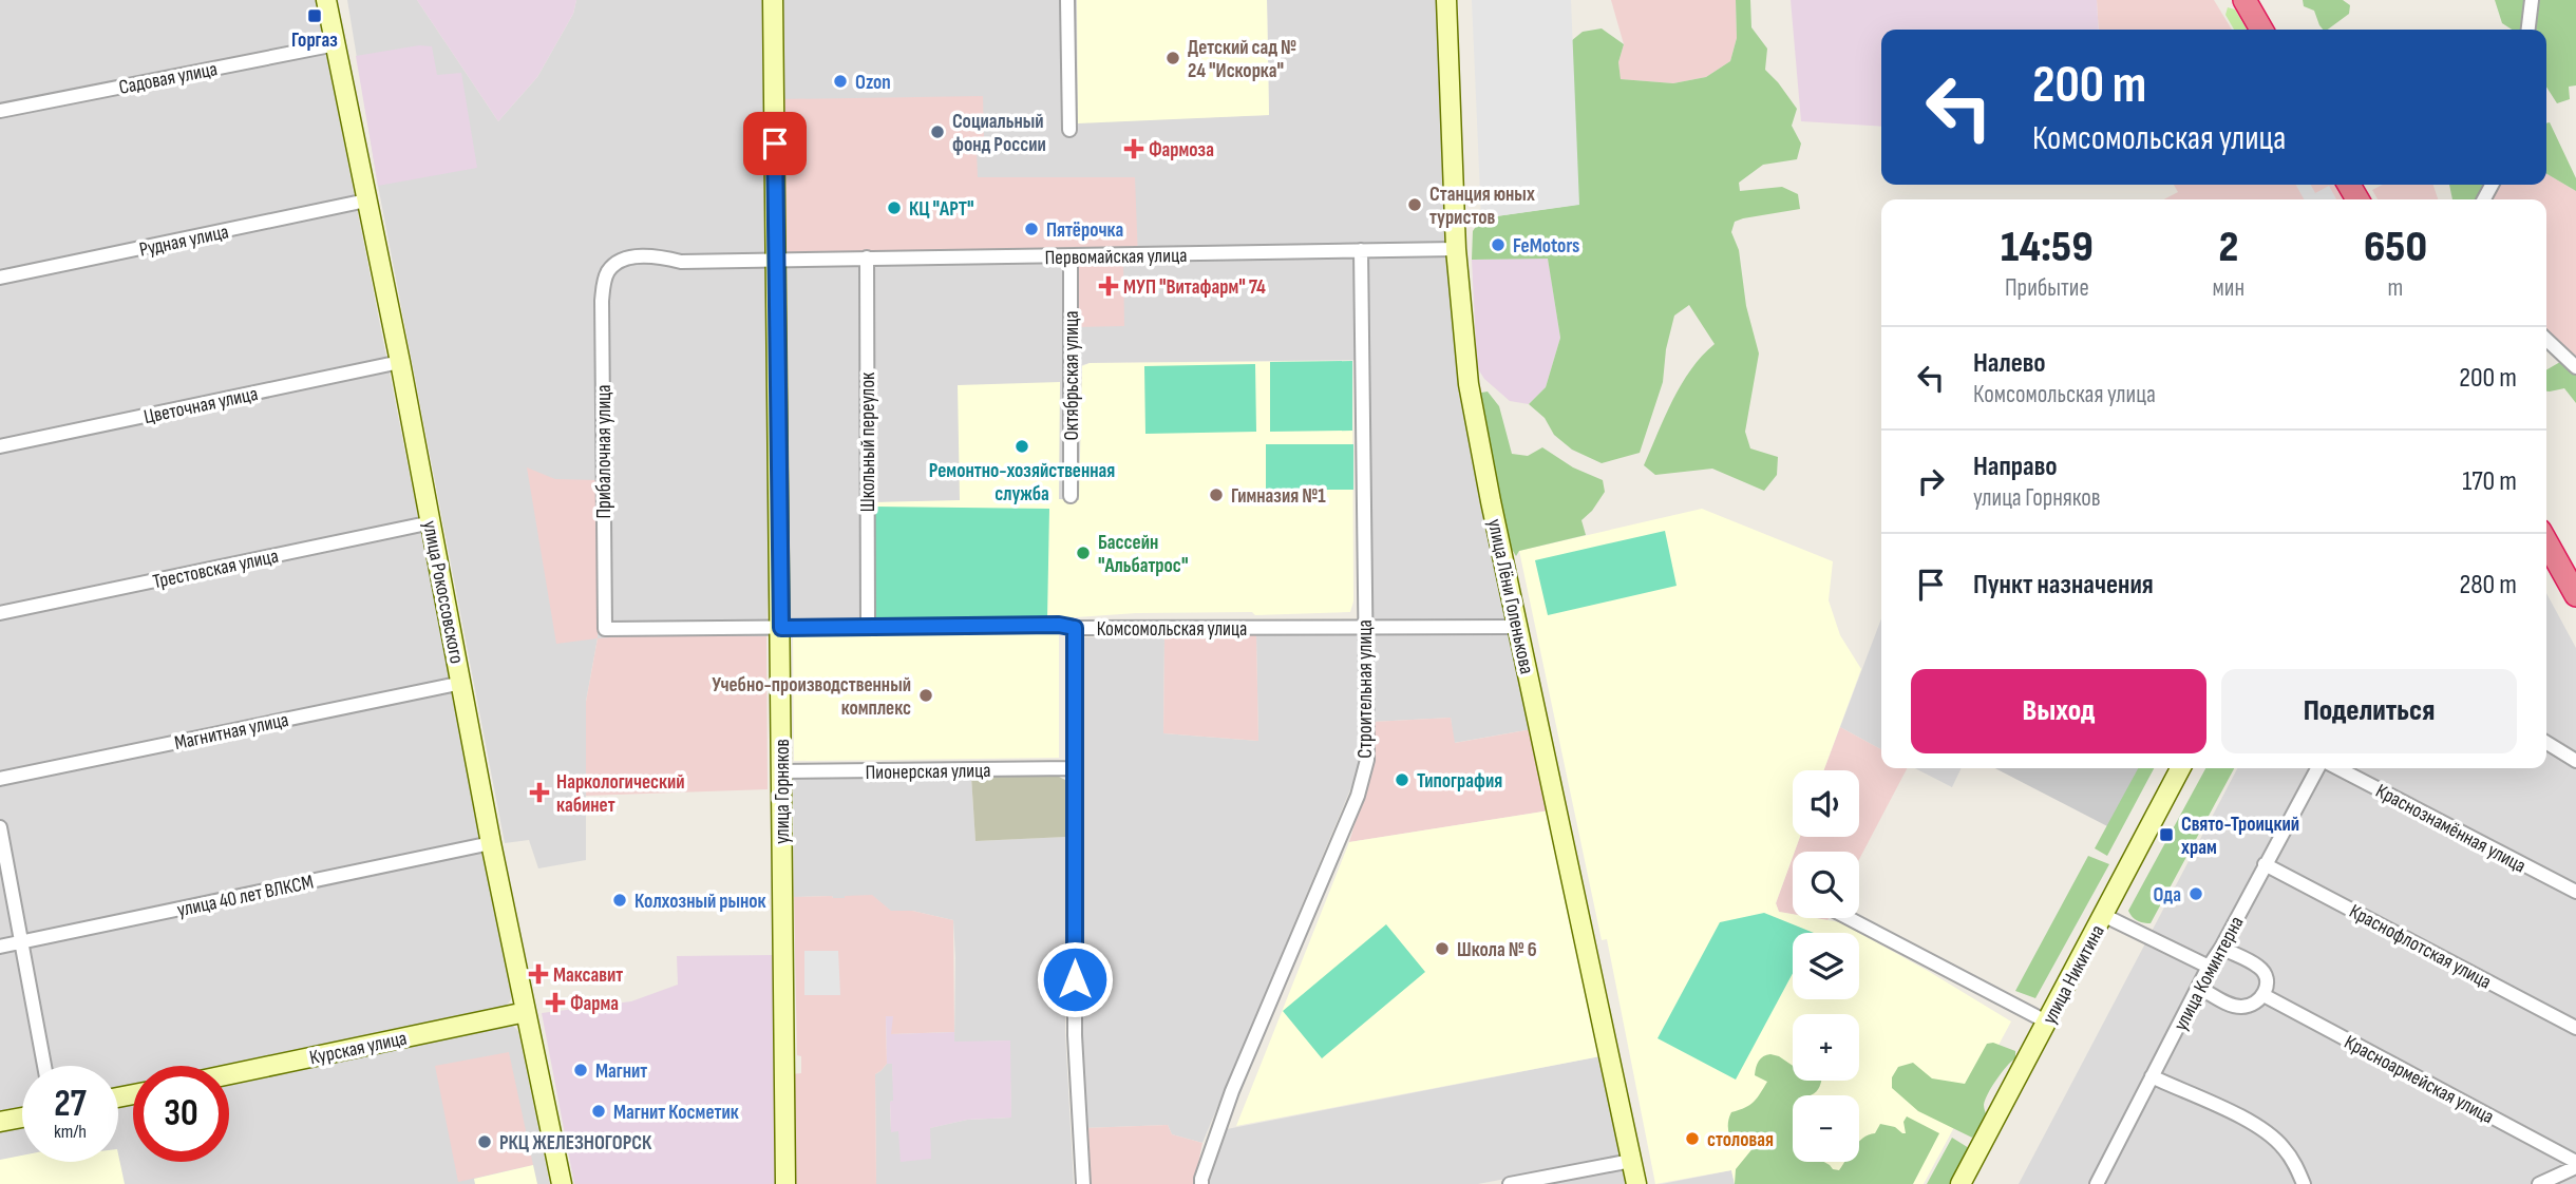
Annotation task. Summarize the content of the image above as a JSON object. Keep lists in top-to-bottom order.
{
  "streets": {
    "street": [
      "Садовая улица",
      "Рудная улица",
      "Первомайская улица",
      "Октябрьская улица",
      "Цветочная улица",
      "Школьный переулок",
      "Прибалочная улица",
      "Трестовская улица",
      "улица Рокоссовского",
      "улица Лёни Голенькова",
      "Комсомольская улица",
      "Строительная улица",
      "Магнитная улица",
      "Пионерская улица",
      "улица Горняков",
      "Краснознамённая улица",
      "улица 40 лет ВЛКСМ",
      "Краснофлотская улица",
      "улица Коминтерна",
      "улица Никитина",
      "Курская улица",
      "Красноармейская улица"
    ]
  },
  "crossings": [
    ["Садовая улица", "улица Рокоссовского"],
    ["Рудная улица", "улица Рокоссовского"],
    ["Первомайская улица", "Октябрьская улица"],
    ["Первомайская улица", "Школьный переулок"],
    ["Первомайская улица", "Прибалочная улица"],
    ["Первомайская улица", "улица Лёни Голенькова"],
    ["Первомайская улица", "Строительная улица"],
    ["Первомайская улица", "улица Горняков"],
    ["Цветочная улица", "улица Рокоссовского"],
    ["Школьный переулок", "Комсомольская улица"],
    ["Прибалочная улица", "Комсомольская улица"],
    ["Прибалочная улица", "улица Горняков"],
    ["Трестовская улица", "улица Рокоссовского"],
    ["улица Рокоссовского", "Магнитная улица"],
    ["улица Рокоссовского", "улица 40 лет ВЛКСМ"],
    ["улица Рокоссовского", "Курская улица"],
    ["улица Лёни Голенькова", "Комсомольская улица"],
    ["Комсомольская улица", "Строительная улица"],
    ["Комсомольская улица", "улица Горняков"],
    ["Пионерская улица", "улица Горняков"],
    ["Краснофлотская улица", "улица Коминтерна"],
    ["улица Коминтерна", "Красноармейская улица"]
  ],
  "places": {
    "transit": ["Горгаз", "Свято-Троицкий храм"],
    "other": [
      "Детский сад № 24 \"Искорка\"",
      "Ozon",
      "Социальный фонд России",
      "Станция юных туристов",
      "КЦ \"АРТ\"",
      "Пятёрочка",
      "FeMotors",
      "Ремонтно-хозяйственная служба",
      "Гимназия №1",
      "Бассейн \"Альбатрос\"",
      "Учебно-производственный комплекс",
      "Типография",
      "Ода",
      "Колхозный рынок",
      "Школа № 6",
      "Магнит",
      "Магнит Косметик",
      "столовая",
      "РКЦ ЖЕЛЕЗНОГОРСК"
    ],
    "health": [
      "Фармоза",
      "МУП \"Витафарм\" 74",
      "Наркологический кабинет",
      "Максавит",
      "Фарма"
    ]
  },
  "page": {
    "turn": ["200 m", "Комсомольская улица"],
    "eta": [
      "14:59",
      "Прибытие",
      "2",
      "мин",
      "650",
      "m"
    ],
    "list": [
      {
        "name": "Налево",
        "note": "Комсомольская улица",
        "value": "200 m"
      },
      {
        "name": "Направо",
        "note": "улица Горняков",
        "value": "170 m"
      },
      {
        "name": "Пункт назначения",
        "value": "280 m"
      }
    ],
    "buttons": ["Выход", "Поделиться"],
    "map_buttons": ["+", "−"],
    "speed": "27 km/h",
    "limit": "30"
  }
}
